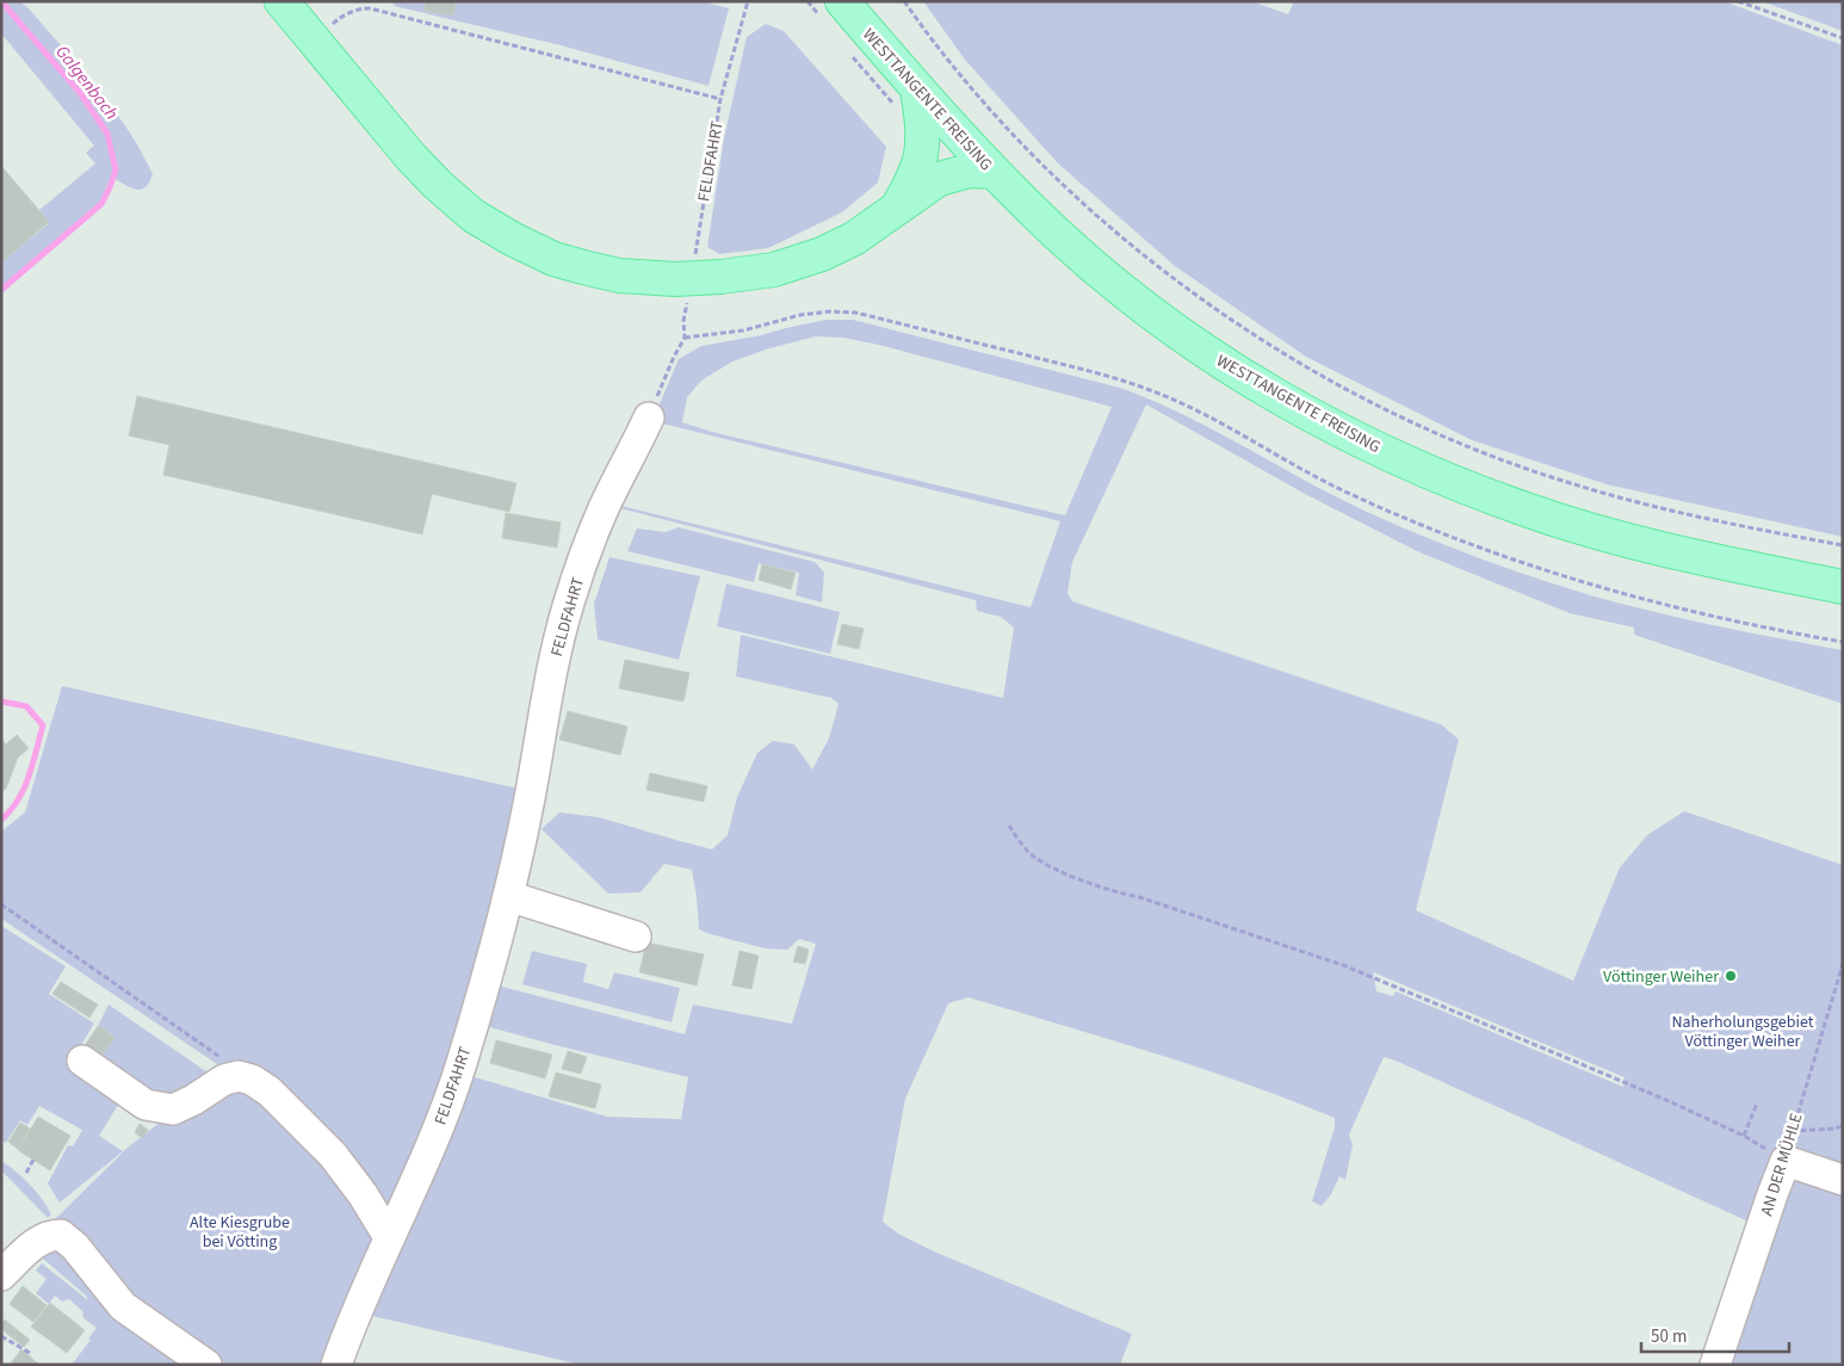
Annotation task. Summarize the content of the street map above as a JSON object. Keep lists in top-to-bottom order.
{
  "streets": {
    "main road": ["WESTTANGENTE FREISING"],
    "street": ["FELDFAHRT", "AN DER MÜHLE"]
  },
  "water": ["Galgenbach"],
  "parks": ["Naherholungsgebiet Vöttinger Weiher", "Alte Kiesgrube bei Vötting"],
  "places": ["Vöttinger Weiher"],
  "scale_bar": "50 m"
}
